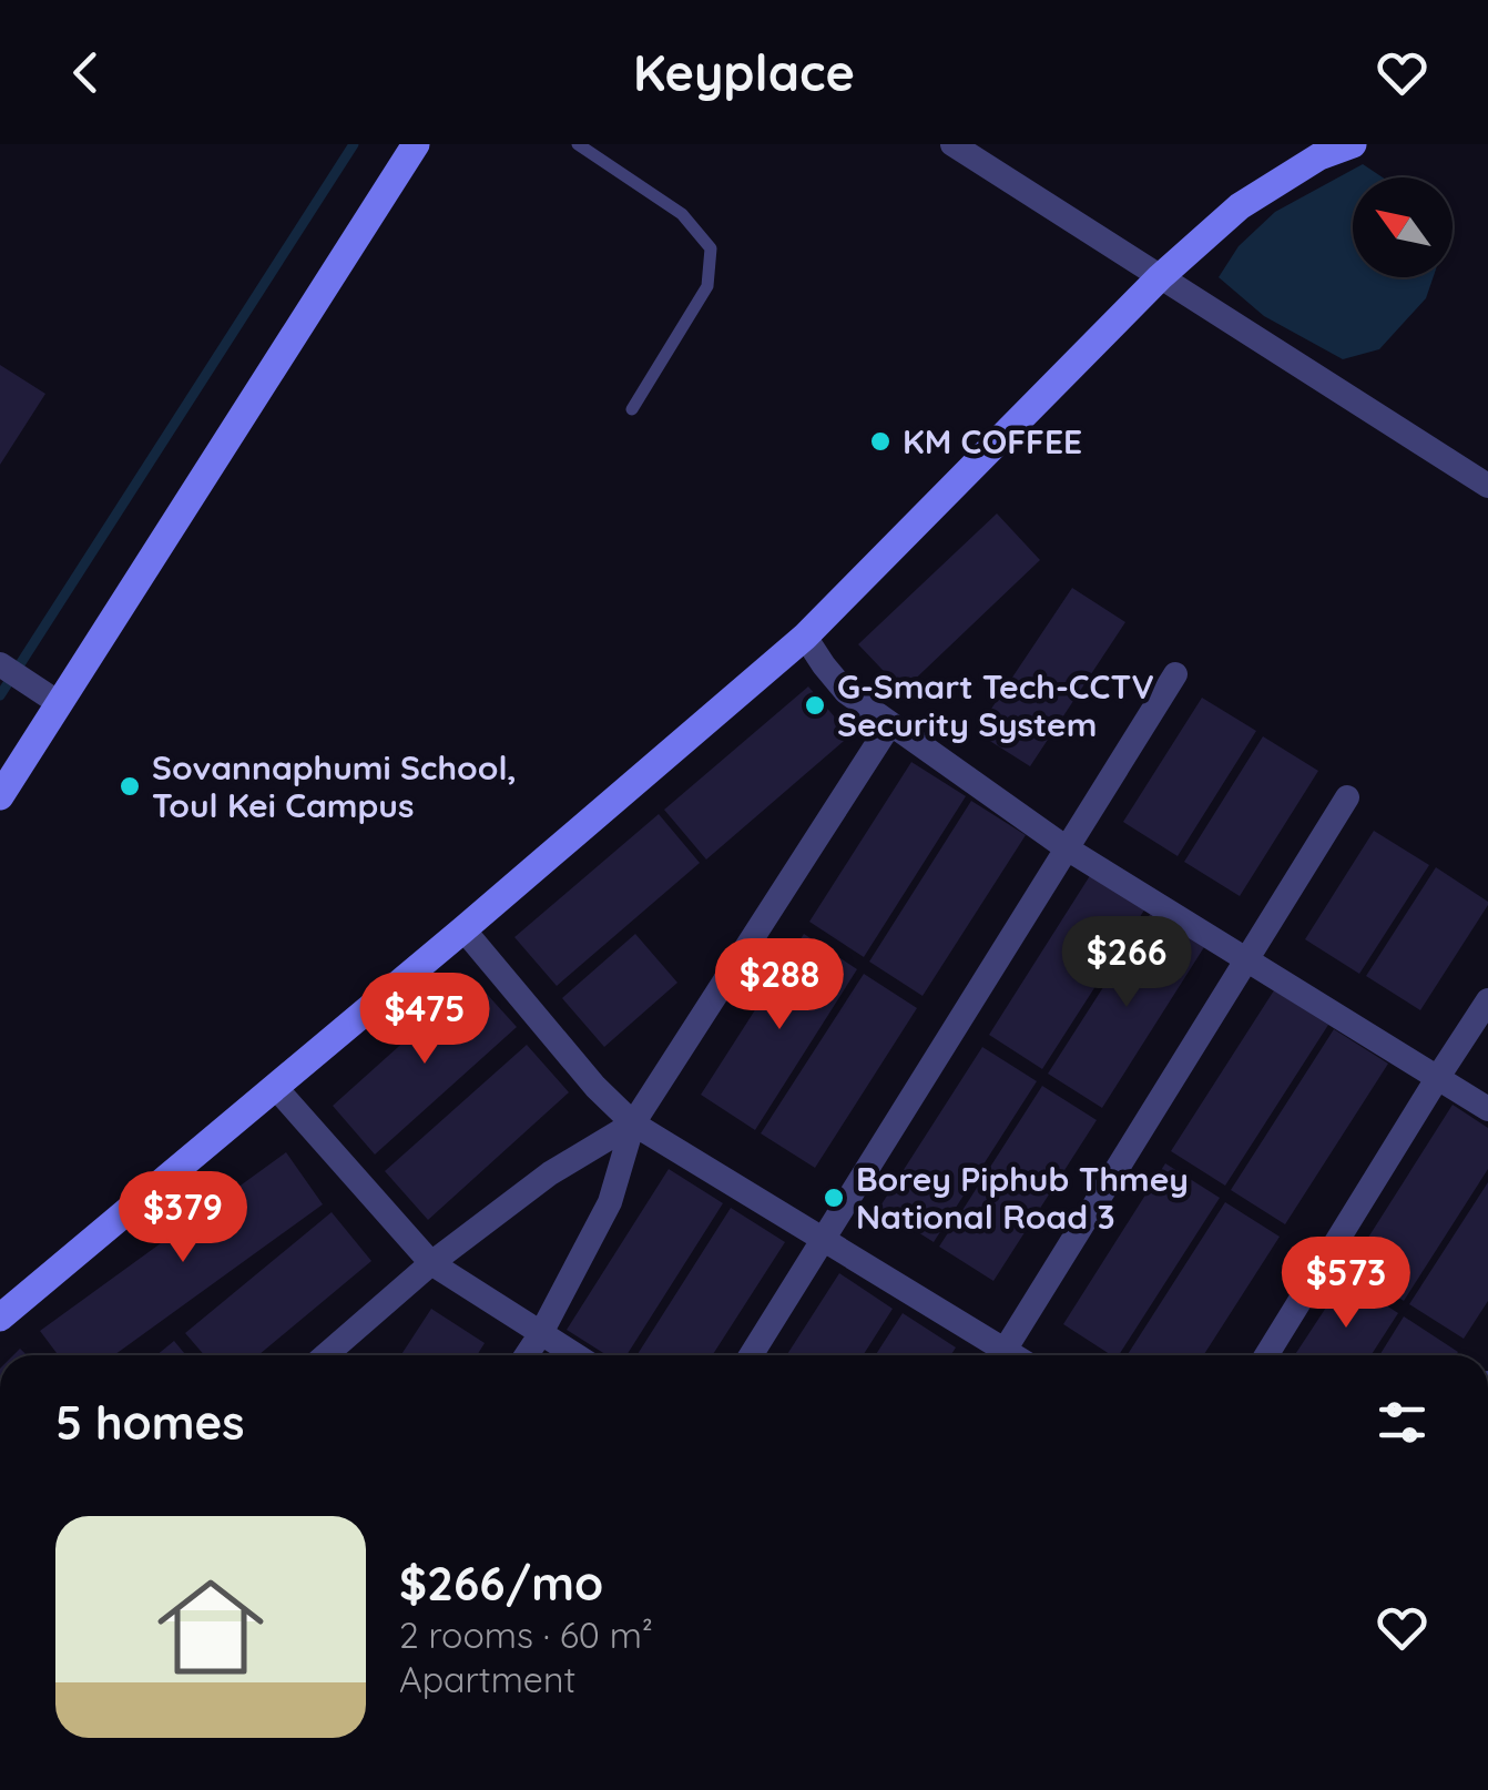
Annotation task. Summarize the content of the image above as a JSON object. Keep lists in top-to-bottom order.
{
  "places": [
    "KM COFFEE",
    "G-Smart Tech-CCTV Security System",
    "Sovannaphumi School, Toul Kei Campus",
    "Borey Piphub Thmey National Road 3"
  ],
  "north": "top left",
  "page": {
    "header": "Keyplace",
    "price": [
      "$266",
      "$288",
      "$475",
      "$379",
      "$573"
    ],
    "heading": "5 homes",
    "list": [
      {
        "name": "$266/mo",
        "note": "2 rooms · 60 m² · Apartment"
      }
    ]
  }
}
